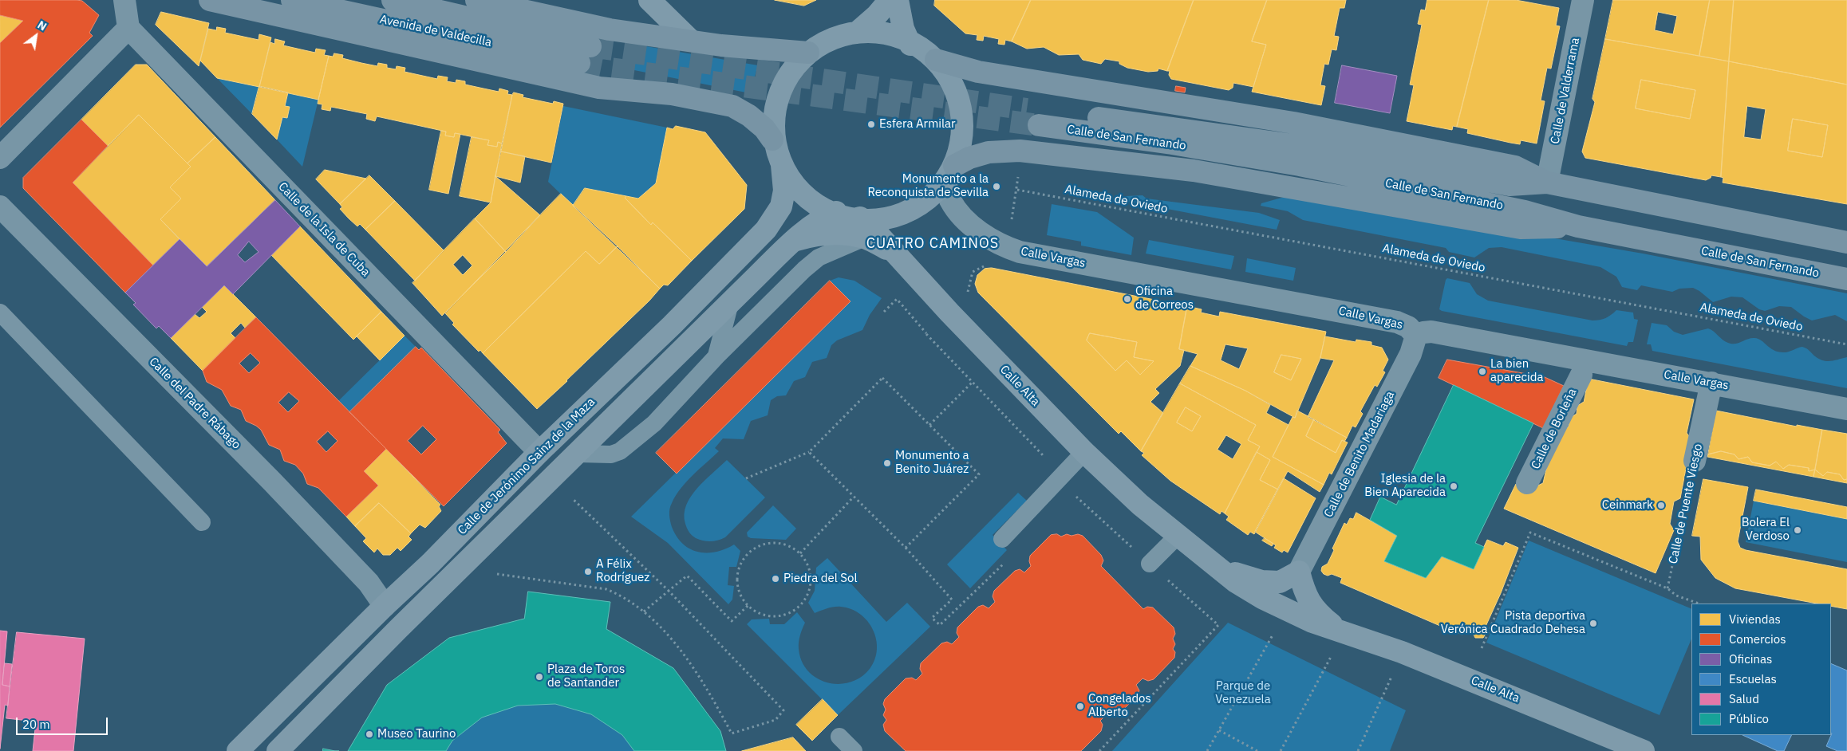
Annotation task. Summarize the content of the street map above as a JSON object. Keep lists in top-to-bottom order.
{
  "streets": {
    "main road": [
      "Avenida de Valdecilla",
      "Calle de San Fernando",
      "Calle Alta",
      "Calle de Jerónimo Sainz de la Maza"
    ],
    "street": [
      "Calle de Valderrama",
      "Calle de la Isla de Cuba",
      "Calle Vargas",
      "Calle del Padre Rábago",
      "Calle de Borleña",
      "Calle de Benito Madariaga",
      "Calle de Puente Viesgo"
    ],
    "path": ["Alameda de Oviedo"]
  },
  "crossings": [
    ["Calle de Valderrama", "Calle de San Fernando"],
    ["Calle de la Isla de Cuba", "Calle de Jerónimo Sainz de la Maza"],
    ["Calle Vargas", "Calle de Benito Madariaga"],
    ["Calle Vargas", "Calle de Puente Viesgo"],
    ["Calle Alta", "Calle de Benito Madariaga"],
    ["Calle del Padre Rábago", "Calle de Jerónimo Sainz de la Maza"]
  ],
  "districts": ["CUATRO CAMINOS"],
  "parks": ["Parque de Venezuela"],
  "places": [
    "Esfera Armilar",
    "Monumento a la Reconquista de Sevilla",
    "Oficina de Correos",
    "La bien aparecida",
    "Monumento a Benito Juárez",
    "Iglesia de la Bien Aparecida",
    "Ceinmark",
    "Bolera El Verdoso",
    "A Félix Rodríguez",
    "Piedra del Sol",
    "Pista deportiva Verónica Cuadrado Dehesa",
    "Plaza de Toros de Santander",
    "Congelados Alberto",
    "Museo Taurino"
  ],
  "legend": [
    "Viviendas",
    "Comercios",
    "Oficinas",
    "Escuelas",
    "Salud",
    "Público"
  ],
  "scale_bar": "20 m",
  "north": "top right"
}
